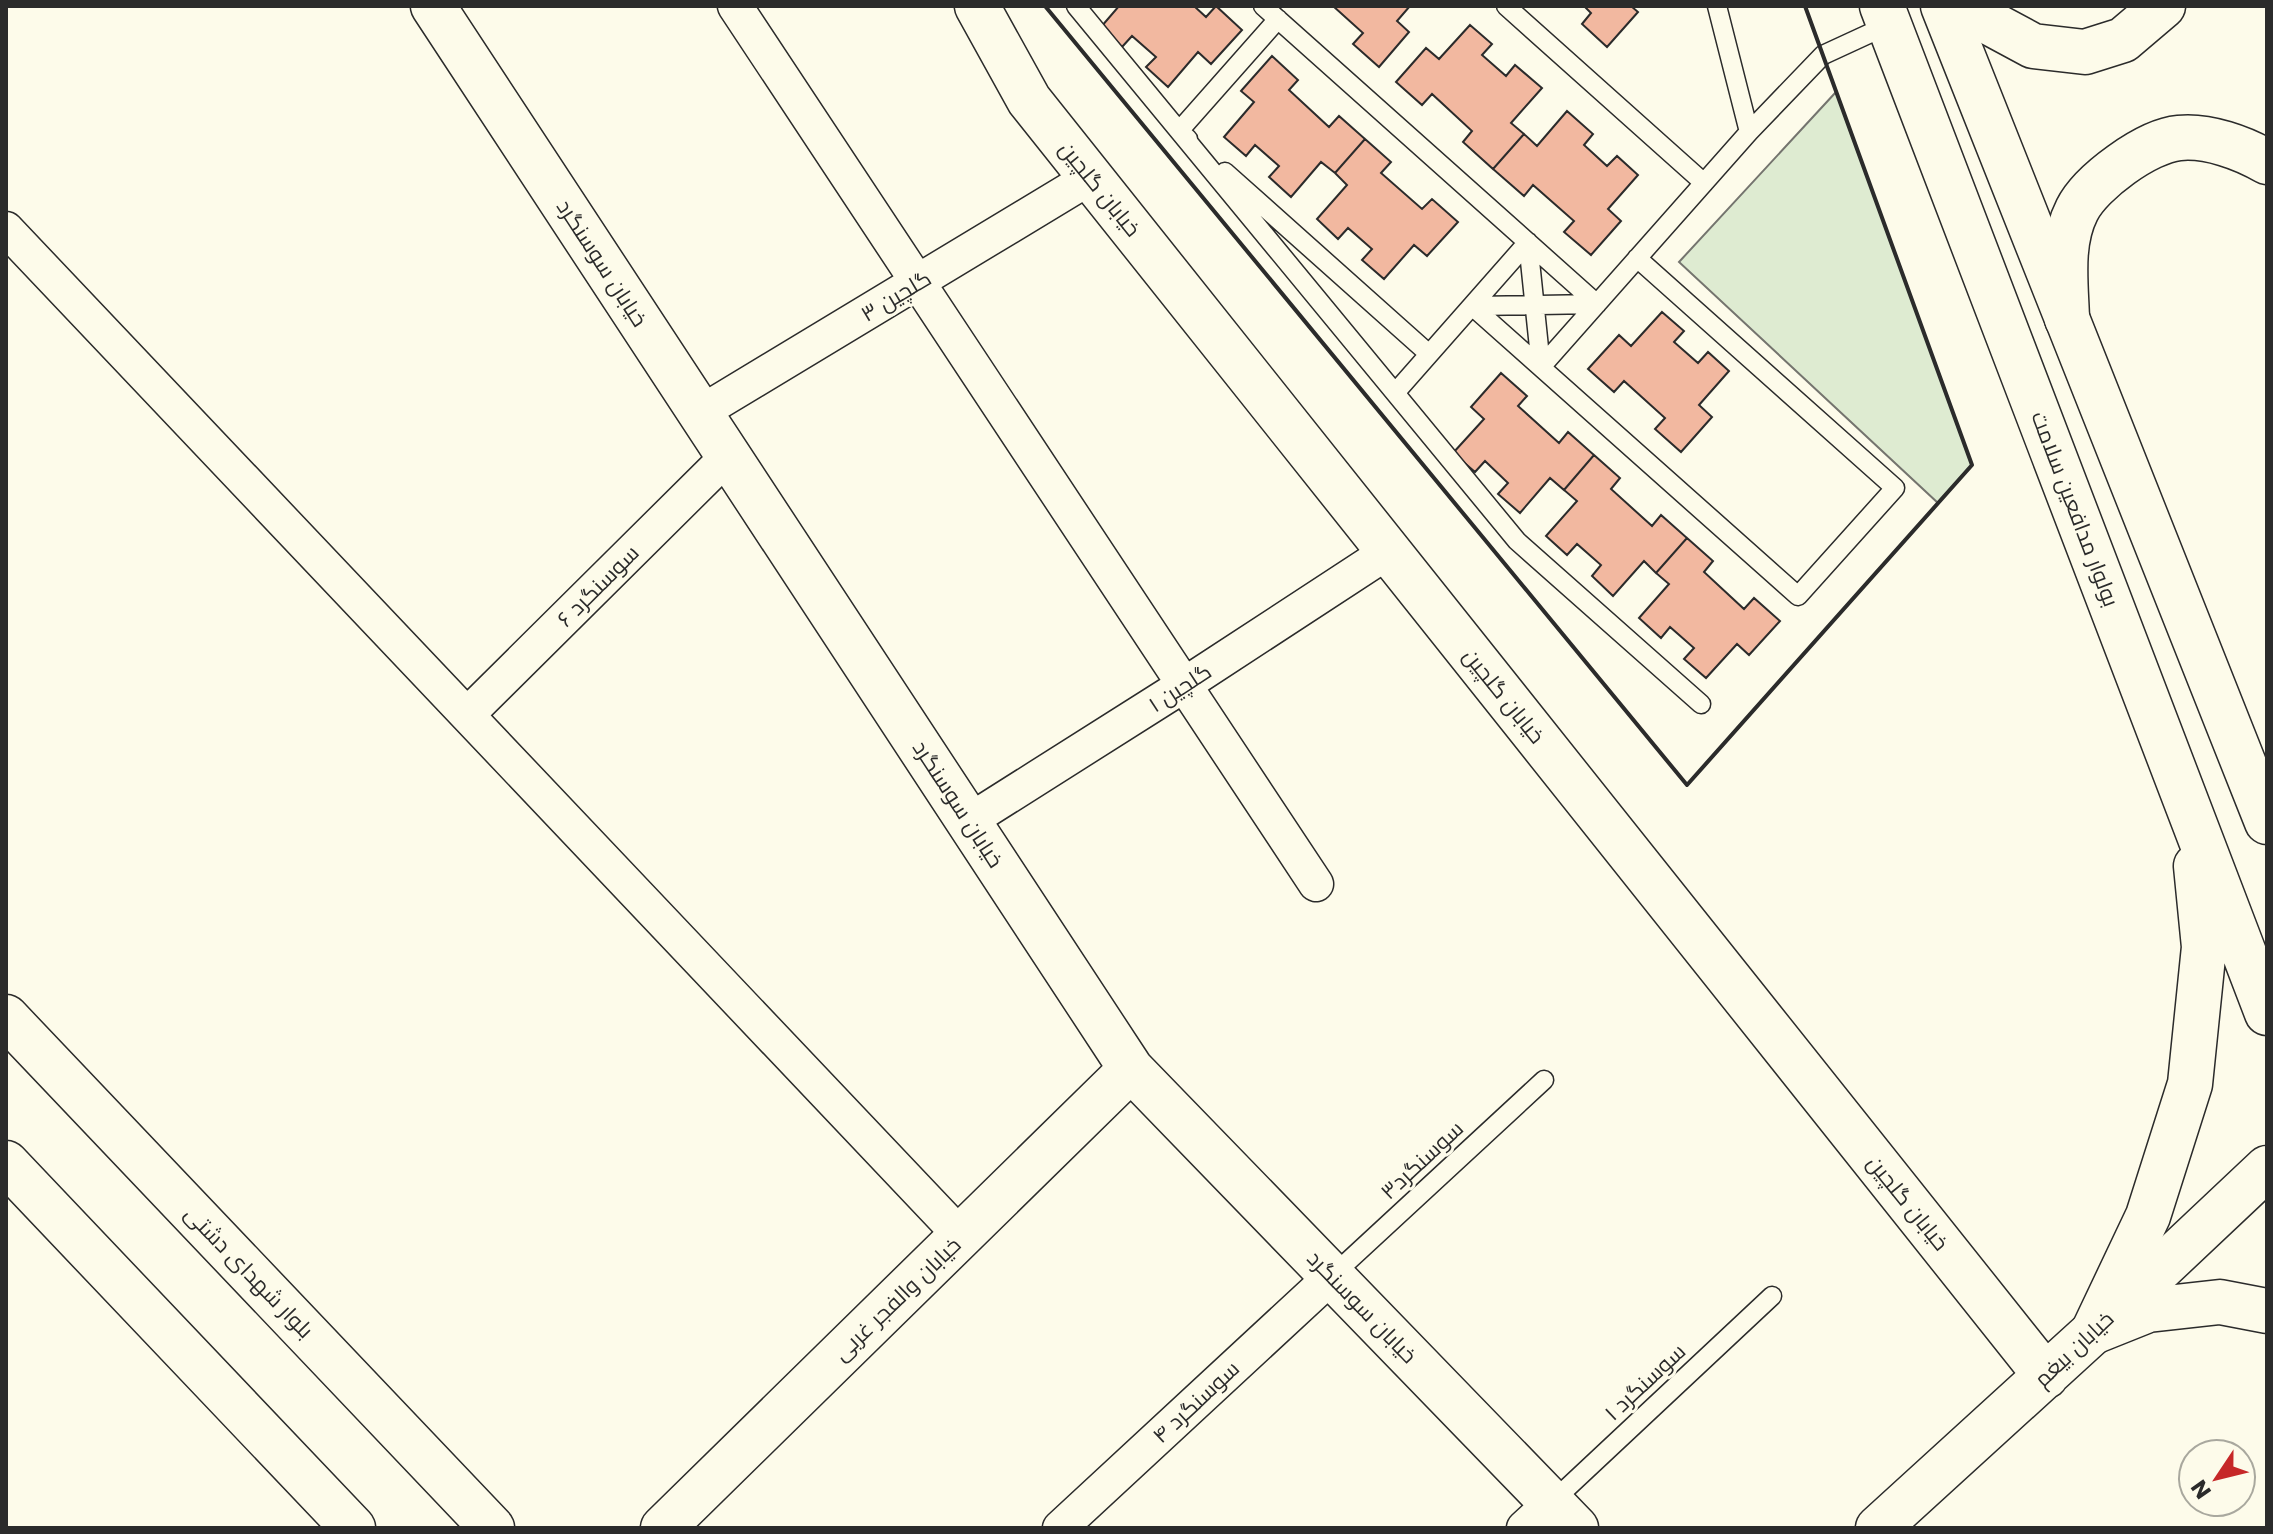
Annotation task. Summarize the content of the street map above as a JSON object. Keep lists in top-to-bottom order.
{
  "streets": {
    "main road": [
      "خیابان گلچین",
      "خیابان سوسنگرد",
      "بولوار مدافعین سلامت",
      "بلوار شهدای دشتی",
      "خیابان والفجر غربی",
      "خیابان بیغم"
    ],
    "street": [
      "گلچین ۳",
      "سوسنگرد ۶",
      "گلچین ۱",
      "سوسنگرد ۴"
    ],
    "lane": ["سوسنگرد۳", "سوسنگرد ۱"]
  },
  "crossings": [
    ["خیابان گلچین", "گلچین ۳"],
    ["خیابان گلچین", "گلچین ۱"],
    ["خیابان گلچین", "خیابان بیغم"],
    ["خیابان سوسنگرد", "گلچین ۳"],
    ["خیابان سوسنگرد", "سوسنگرد ۶"],
    ["خیابان سوسنگرد", "گلچین ۱"],
    ["خیابان سوسنگرد", "سوسنگرد۳"],
    ["خیابان سوسنگرد", "خیابان والفجر غربی"],
    ["خیابان سوسنگرد", "سوسنگرد ۱"],
    ["خیابان سوسنگرد", "سوسنگرد ۴"],
    ["سوسنگرد۳", "سوسنگرد ۴"]
  ],
  "north": "bottom left"
}
